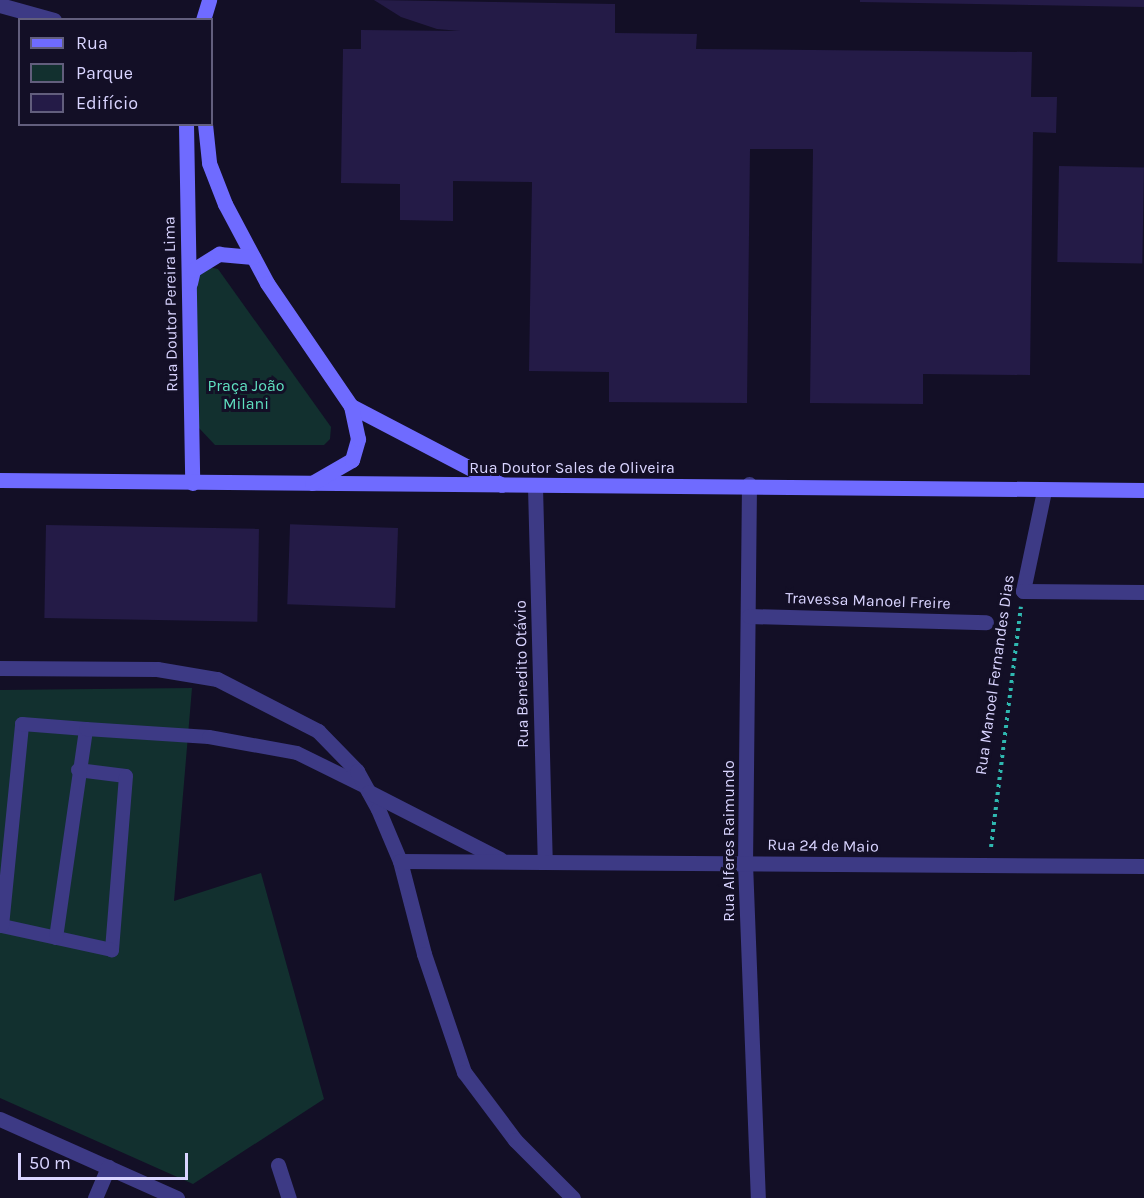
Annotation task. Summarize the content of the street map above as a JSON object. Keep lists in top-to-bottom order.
{
  "streets": {
    "main road": ["Rua Doutor Pereira Lima", "Rua Doutor Sales de Oliveira"],
    "street": [
      "Travessa Manoel Freire",
      "Rua Benedito Otávio",
      "Rua Manoel Fernandes Dias",
      "Rua Alferes Raimundo",
      "Rua 24 de Maio"
    ]
  },
  "crossings": [
    ["Rua Doutor Pereira Lima", "Rua Doutor Sales de Oliveira"],
    ["Rua Doutor Sales de Oliveira", "Rua Benedito Otávio"],
    ["Rua Doutor Sales de Oliveira", "Rua Manoel Fernandes Dias"],
    ["Rua Doutor Sales de Oliveira", "Rua Alferes Raimundo"],
    ["Travessa Manoel Freire", "Rua Alferes Raimundo"],
    ["Rua Benedito Otávio", "Rua 24 de Maio"],
    ["Rua Manoel Fernandes Dias", "Rua 24 de Maio"],
    ["Rua Alferes Raimundo", "Rua 24 de Maio"]
  ],
  "parks": ["Praça João Milani"],
  "legend": ["Rua", "Parque", "Edifício"],
  "scale_bar": "50 m"
}
